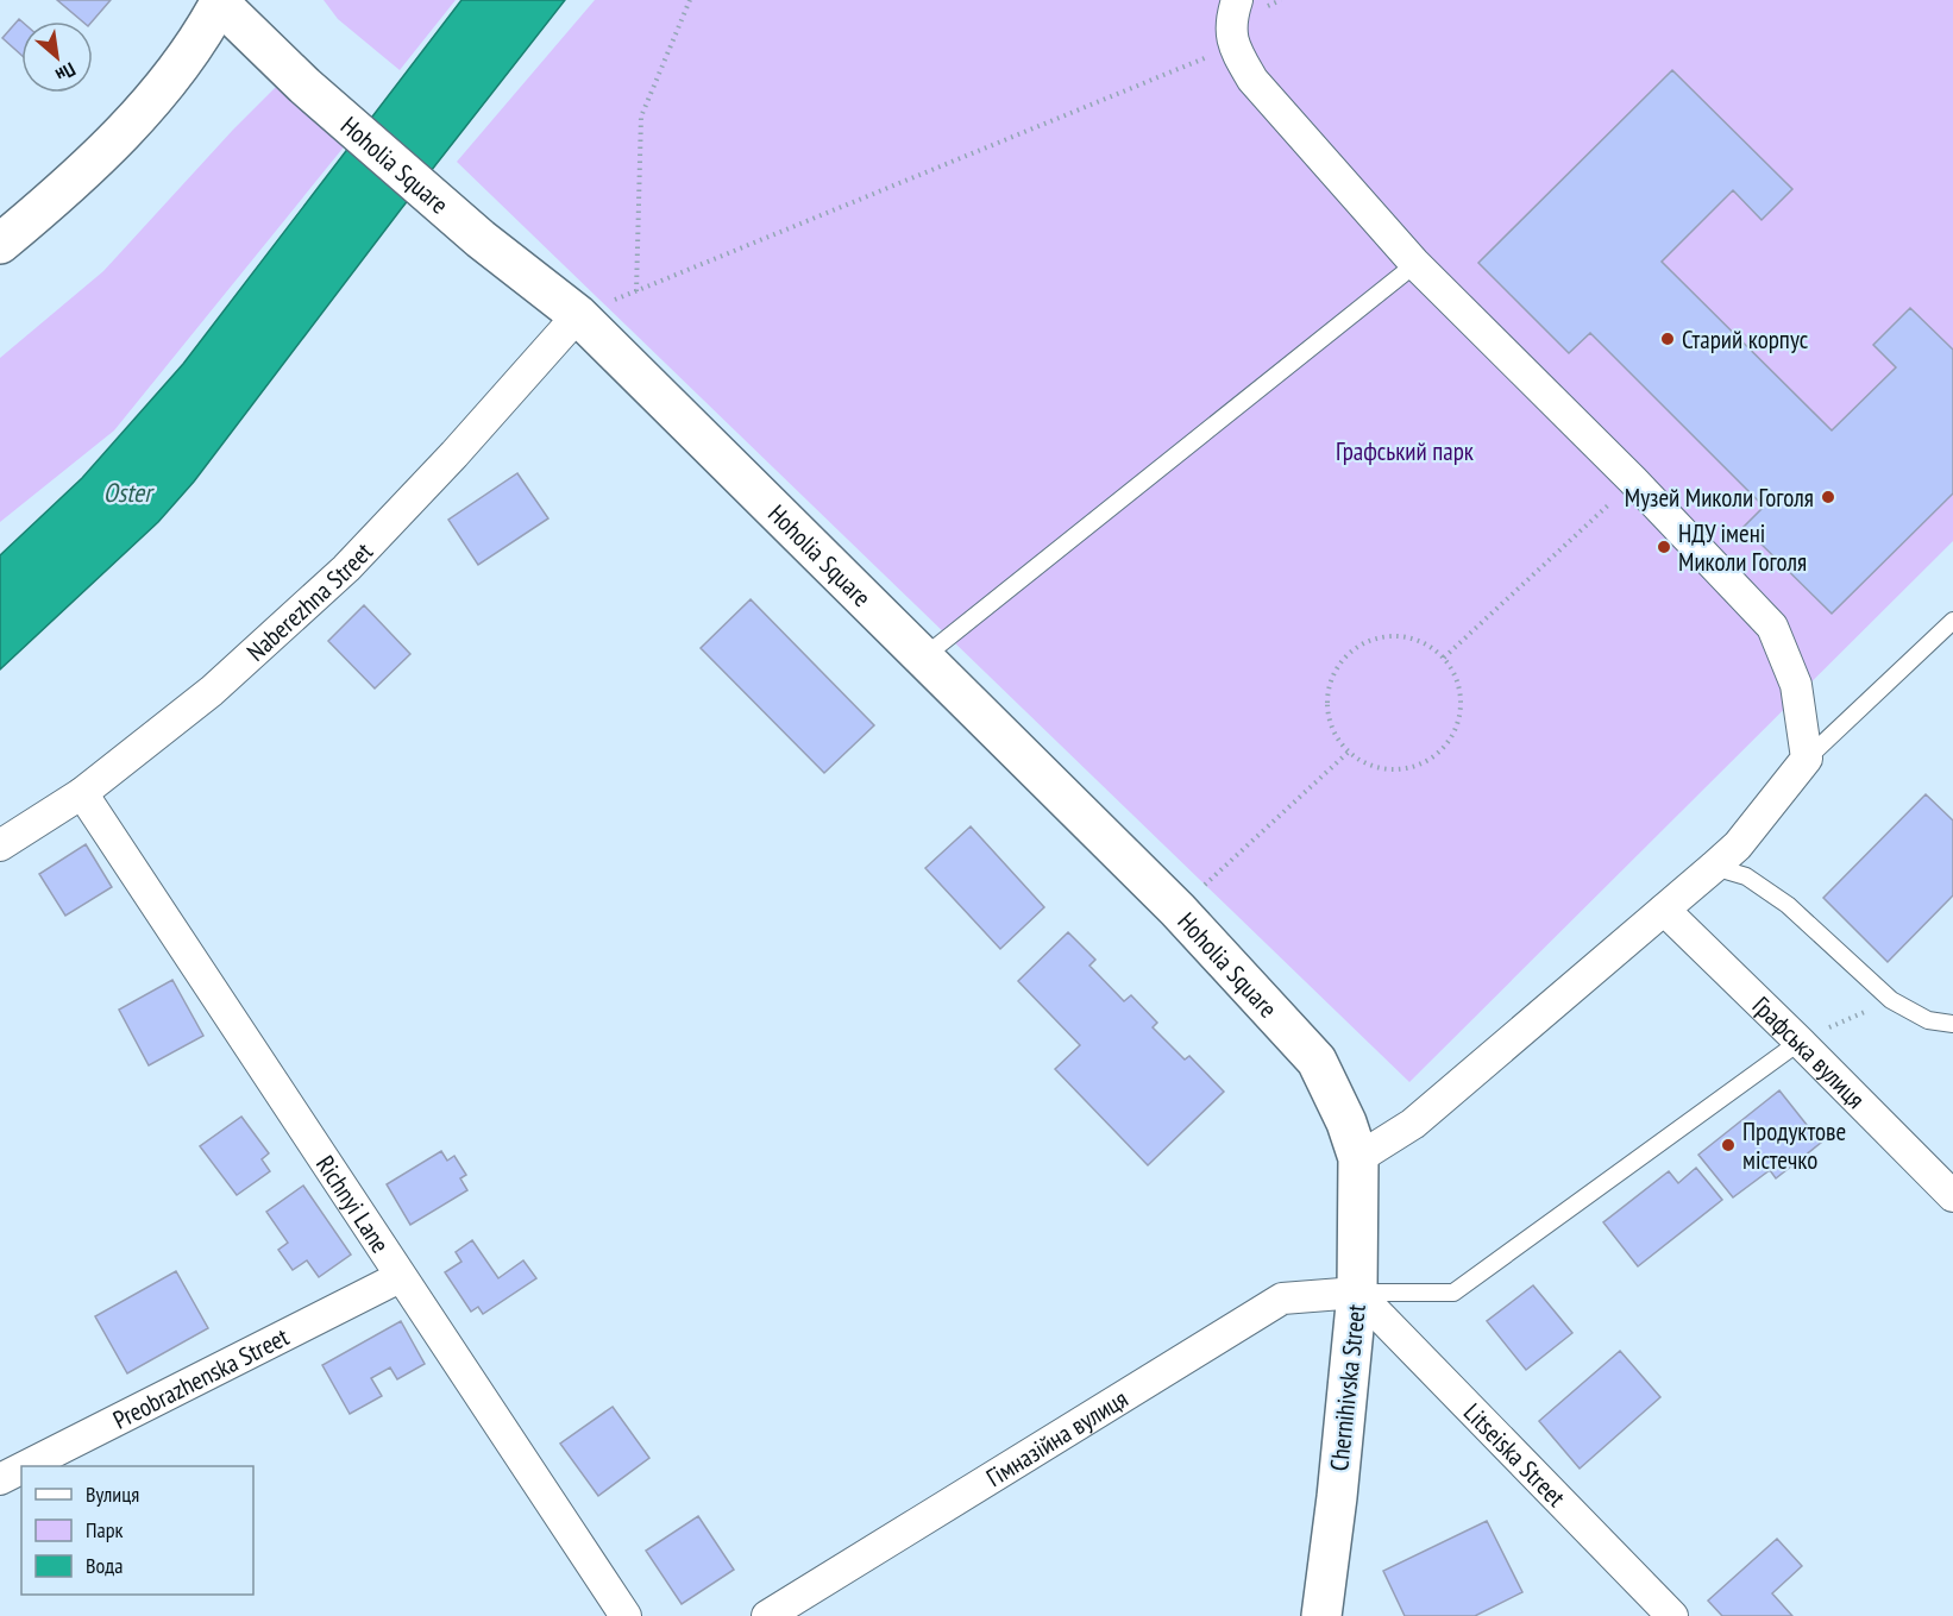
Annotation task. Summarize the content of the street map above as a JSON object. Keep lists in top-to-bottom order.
{
  "streets": {
    "street": [
      "Hoholia Square",
      "Naberezhna Street",
      "Графська вулиця",
      "Richnyi Lane",
      "Preobrazhenska Street",
      "Chernihivska Street",
      "Гімназійна вулиця",
      "Litseiska Street"
    ]
  },
  "crossings": [
    ["Hoholia Square", "Naberezhna Street"],
    ["Hoholia Square", "Chernihivska Street"],
    ["Naberezhna Street", "Richnyi Lane"],
    ["Richnyi Lane", "Preobrazhenska Street"],
    ["Chernihivska Street", "Гімназійна вулиця"],
    ["Chernihivska Street", "Litseiska Street"],
    ["Гімназійна вулиця", "Litseiska Street"]
  ],
  "water": ["Oster"],
  "parks": ["Графський парк"],
  "places": [
    "Старий корпус",
    "Музей Миколи Гоголя",
    "НДУ імені Миколи Гоголя",
    "Продуктове містечко"
  ],
  "legend": ["Вулиця", "Парк", "Вода"],
  "north": "bottom right"
}
